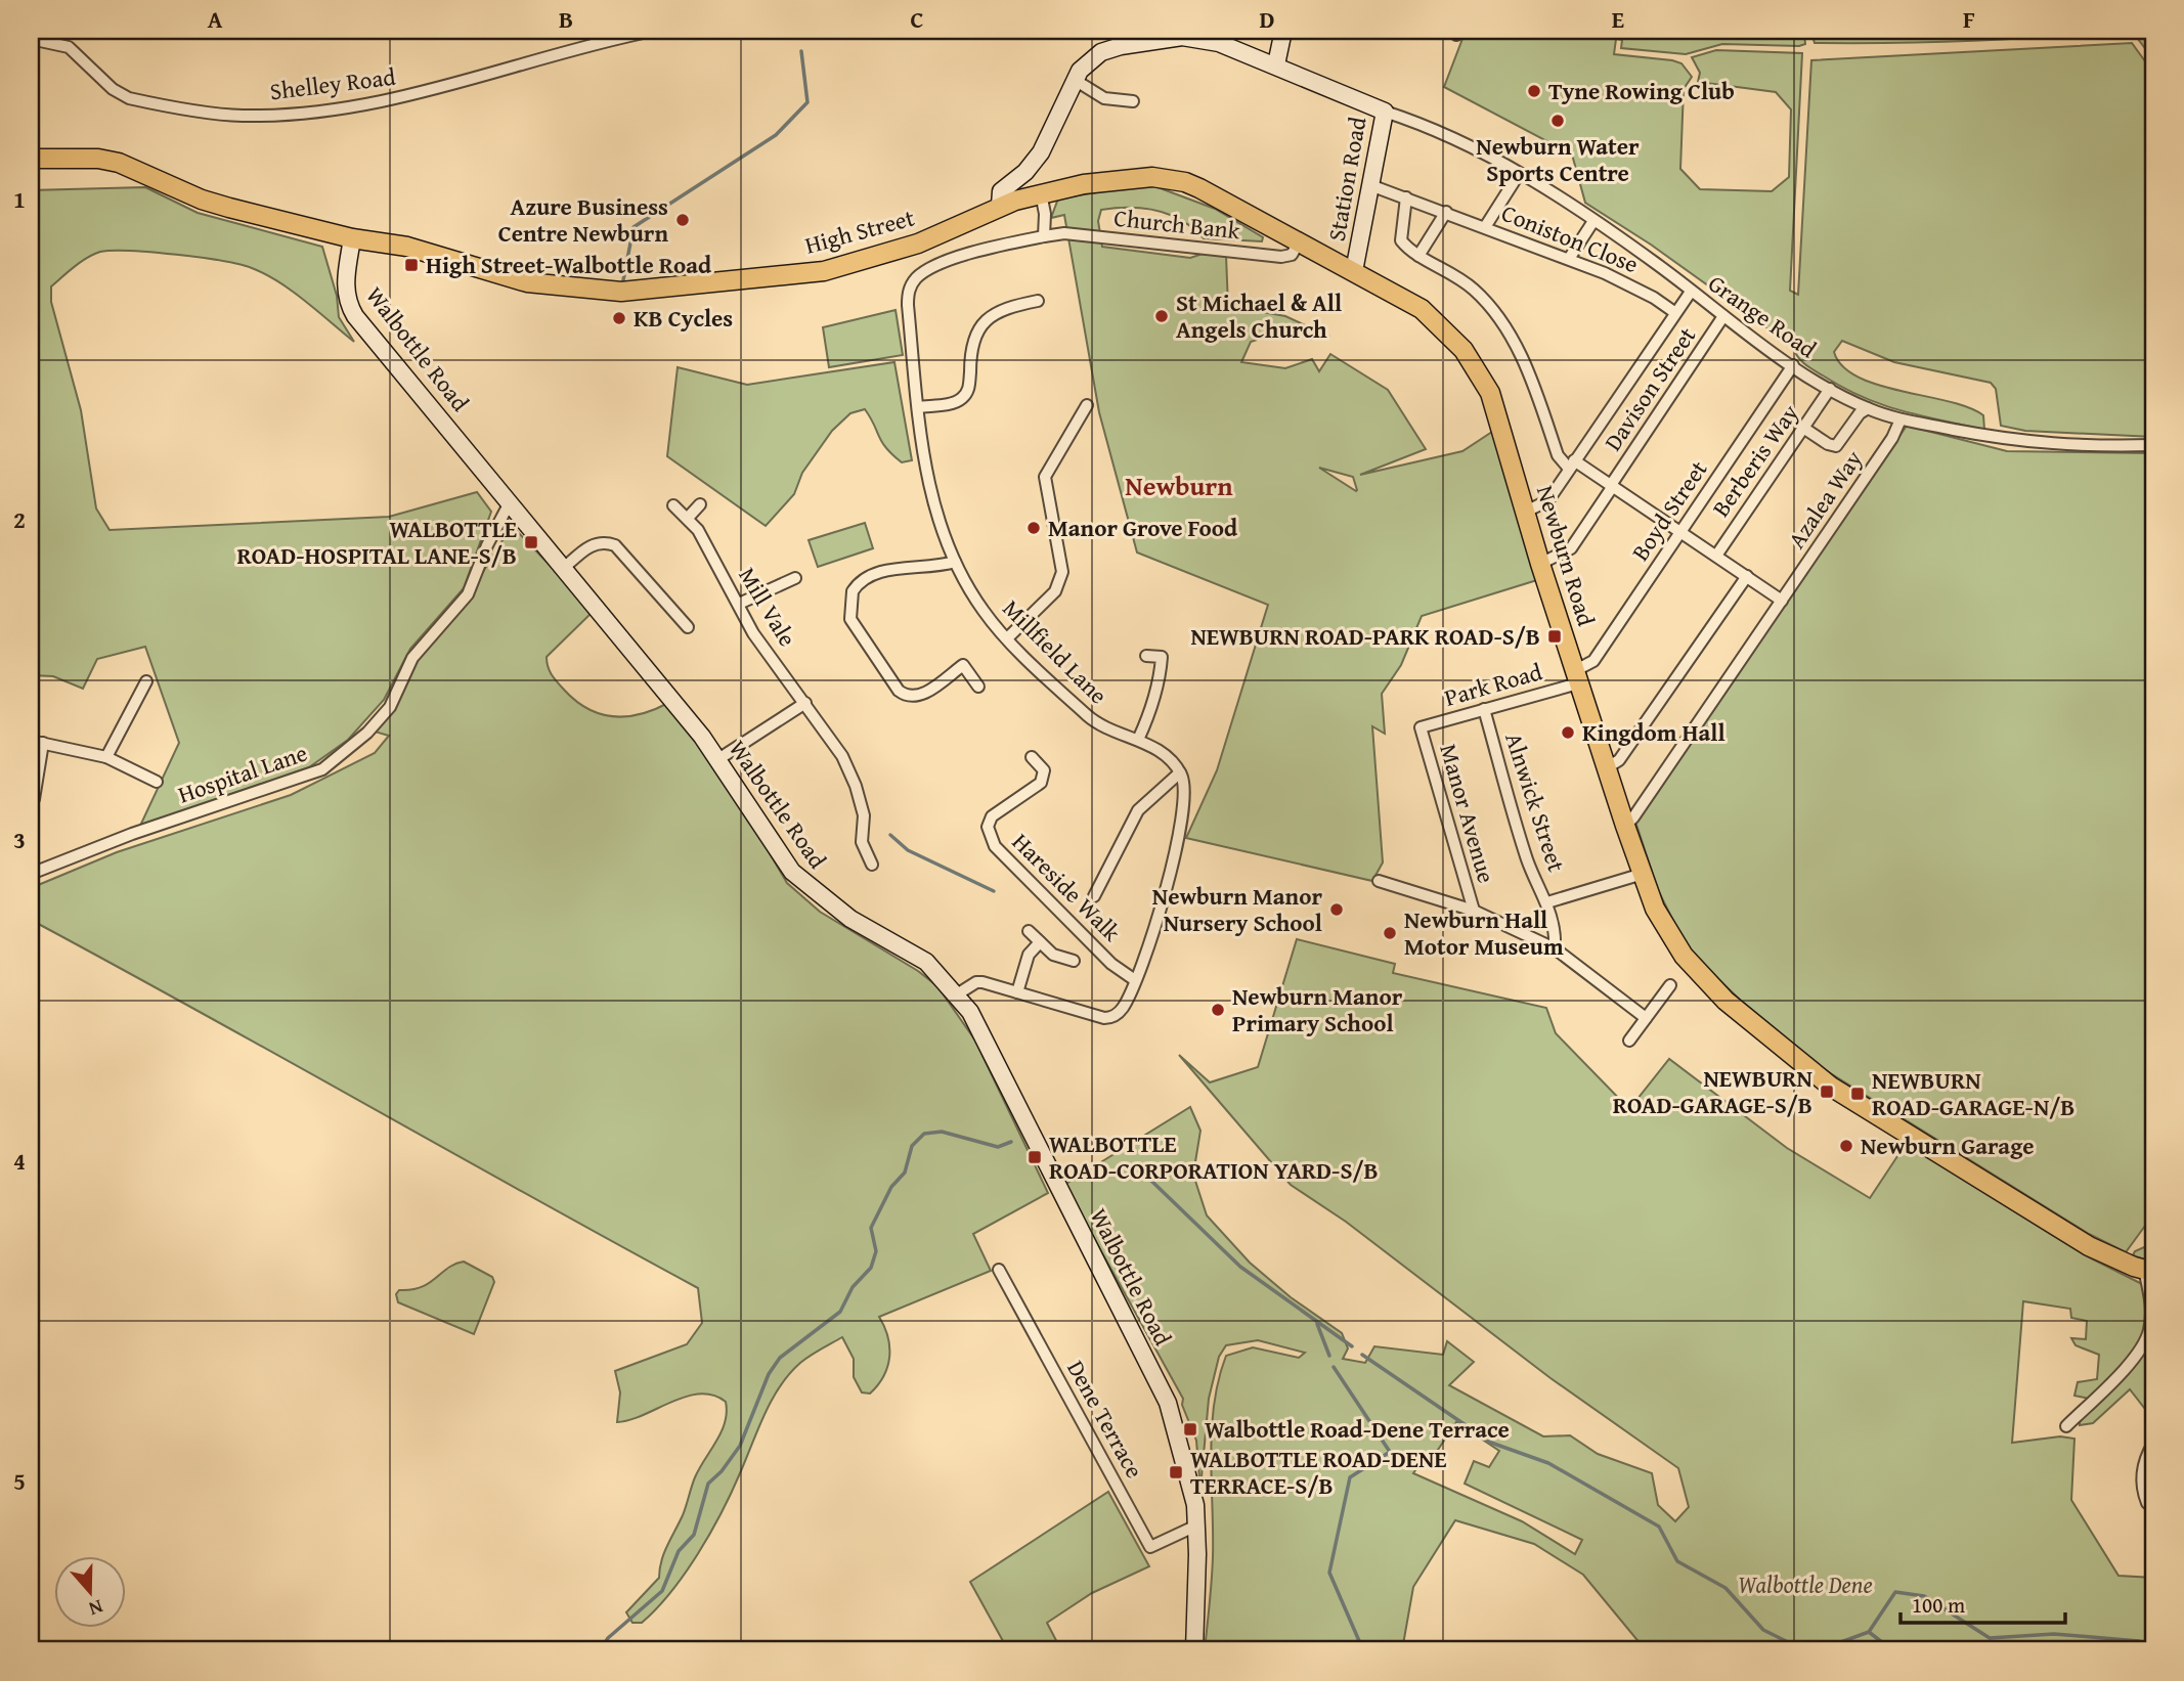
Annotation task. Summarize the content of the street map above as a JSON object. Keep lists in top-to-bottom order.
{
  "streets": {
    "main road": ["High Street", "Newburn Road"],
    "street": [
      "Shelley Road",
      "Station Road",
      "Church Bank",
      "Coniston Close",
      "Grange Road",
      "Walbottle Road",
      "Davison Street",
      "Berberis Way",
      "Azalea Way",
      "Boyd Street",
      "Mill Vale",
      "Millfield Lane",
      "Park Road",
      "Hospital Lane",
      "Alnwick Street",
      "Manor Avenue",
      "Hareside Walk",
      "Dene Terrace"
    ]
  },
  "crossings": [
    ["Station Road", "High Street"],
    ["Station Road", "Coniston Close"],
    ["Station Road", "Grange Road"],
    ["Station Road", "Newburn Road"],
    ["Church Bank", "High Street"],
    ["Church Bank", "Millfield Lane"],
    ["High Street", "Walbottle Road"],
    ["High Street", "Newburn Road"],
    ["Grange Road", "Davison Street"],
    ["Grange Road", "Berberis Way"],
    ["Grange Road", "Azalea Way"],
    ["Grange Road", "Boyd Street"],
    ["Walbottle Road", "Hospital Lane"],
    ["Walbottle Road", "Dene Terrace"],
    ["Davison Street", "Newburn Road"],
    ["Azalea Way", "Newburn Road"],
    ["Boyd Street", "Newburn Road"],
    ["Boyd Street", "Park Road"],
    ["Newburn Road", "Park Road"],
    ["Park Road", "Alnwick Street"],
    ["Park Road", "Manor Avenue"]
  ],
  "districts": ["Newburn"],
  "parks": ["Walbottle Dene"],
  "places": {
    "other": [
      "Tyne Rowing Club",
      "Newburn Water Sports Centre",
      "Azure Business Centre Newburn",
      "St Michael & All Angels Church",
      "KB Cycles",
      "Manor Grove Food",
      "Kingdom Hall",
      "Newburn Manor Nursery School",
      "Newburn Hall Motor Museum",
      "Newburn Manor Primary School",
      "Newburn Garage"
    ],
    "transit": [
      "High Street-Walbottle Road",
      "WALBOTTLE ROAD-HOSPITAL LANE-S/B",
      "NEWBURN ROAD-PARK ROAD-S/B",
      "NEWBURN ROAD-GARAGE-S/B",
      "NEWBURN ROAD-GARAGE-N/B",
      "WALBOTTLE ROAD-CORPORATION YARD-S/B",
      "Walbottle Road-Dene Terrace",
      "WALBOTTLE ROAD-DENE TERRACE-S/B"
    ]
  },
  "scale_bar": "100 m",
  "north": "bottom",
  "grid": {
    "columns": [
      "A",
      "B",
      "C",
      "D",
      "E",
      "F"
    ],
    "rows": [
      "1",
      "2",
      "3",
      "4",
      "5"
    ]
  }
}
